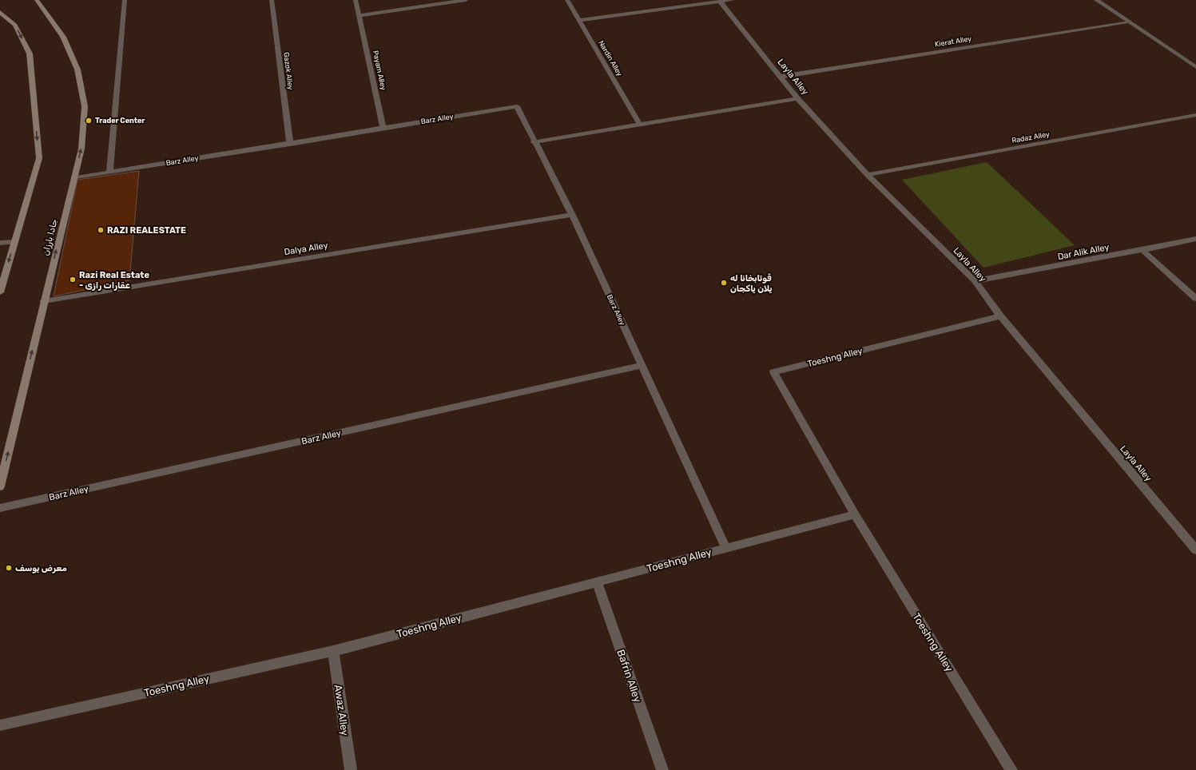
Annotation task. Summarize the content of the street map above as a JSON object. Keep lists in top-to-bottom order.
{
  "streets": {
    "main road": ["جادا بارزان"],
    "street": [
      "Kierat Alley",
      "Nardin Alley",
      "Payam Alley",
      "Gazok Alley",
      "Layla Alley",
      "Barz Alley",
      "Radaz Alley",
      "Dalya Alley",
      "Dar Alik Alley",
      "Toeshng Alley",
      "Bafrin Alley",
      "Awaz Alley"
    ]
  },
  "crossings": [
    ["Kierat Alley", "Layla Alley"],
    ["Payam Alley", "Barz Alley"],
    ["Gazok Alley", "Barz Alley"],
    ["Layla Alley", "Radaz Alley"],
    ["Layla Alley", "Dar Alik Alley"],
    ["Layla Alley", "Toeshng Alley"],
    ["Barz Alley", "جادا بارزان"],
    ["Barz Alley", "Dalya Alley"],
    ["Barz Alley", "Toeshng Alley"],
    ["جادا بارزان", "Dalya Alley"],
    ["Toeshng Alley", "Bafrin Alley"],
    ["Toeshng Alley", "Awaz Alley"]
  ],
  "places": [
    "Trader Center",
    "RAZI REALESTATE",
    "Razi Real Estate - عقارات رازی",
    "قوتابخانا له يلان ياكجان",
    "معرض يوسف"
  ]
}
